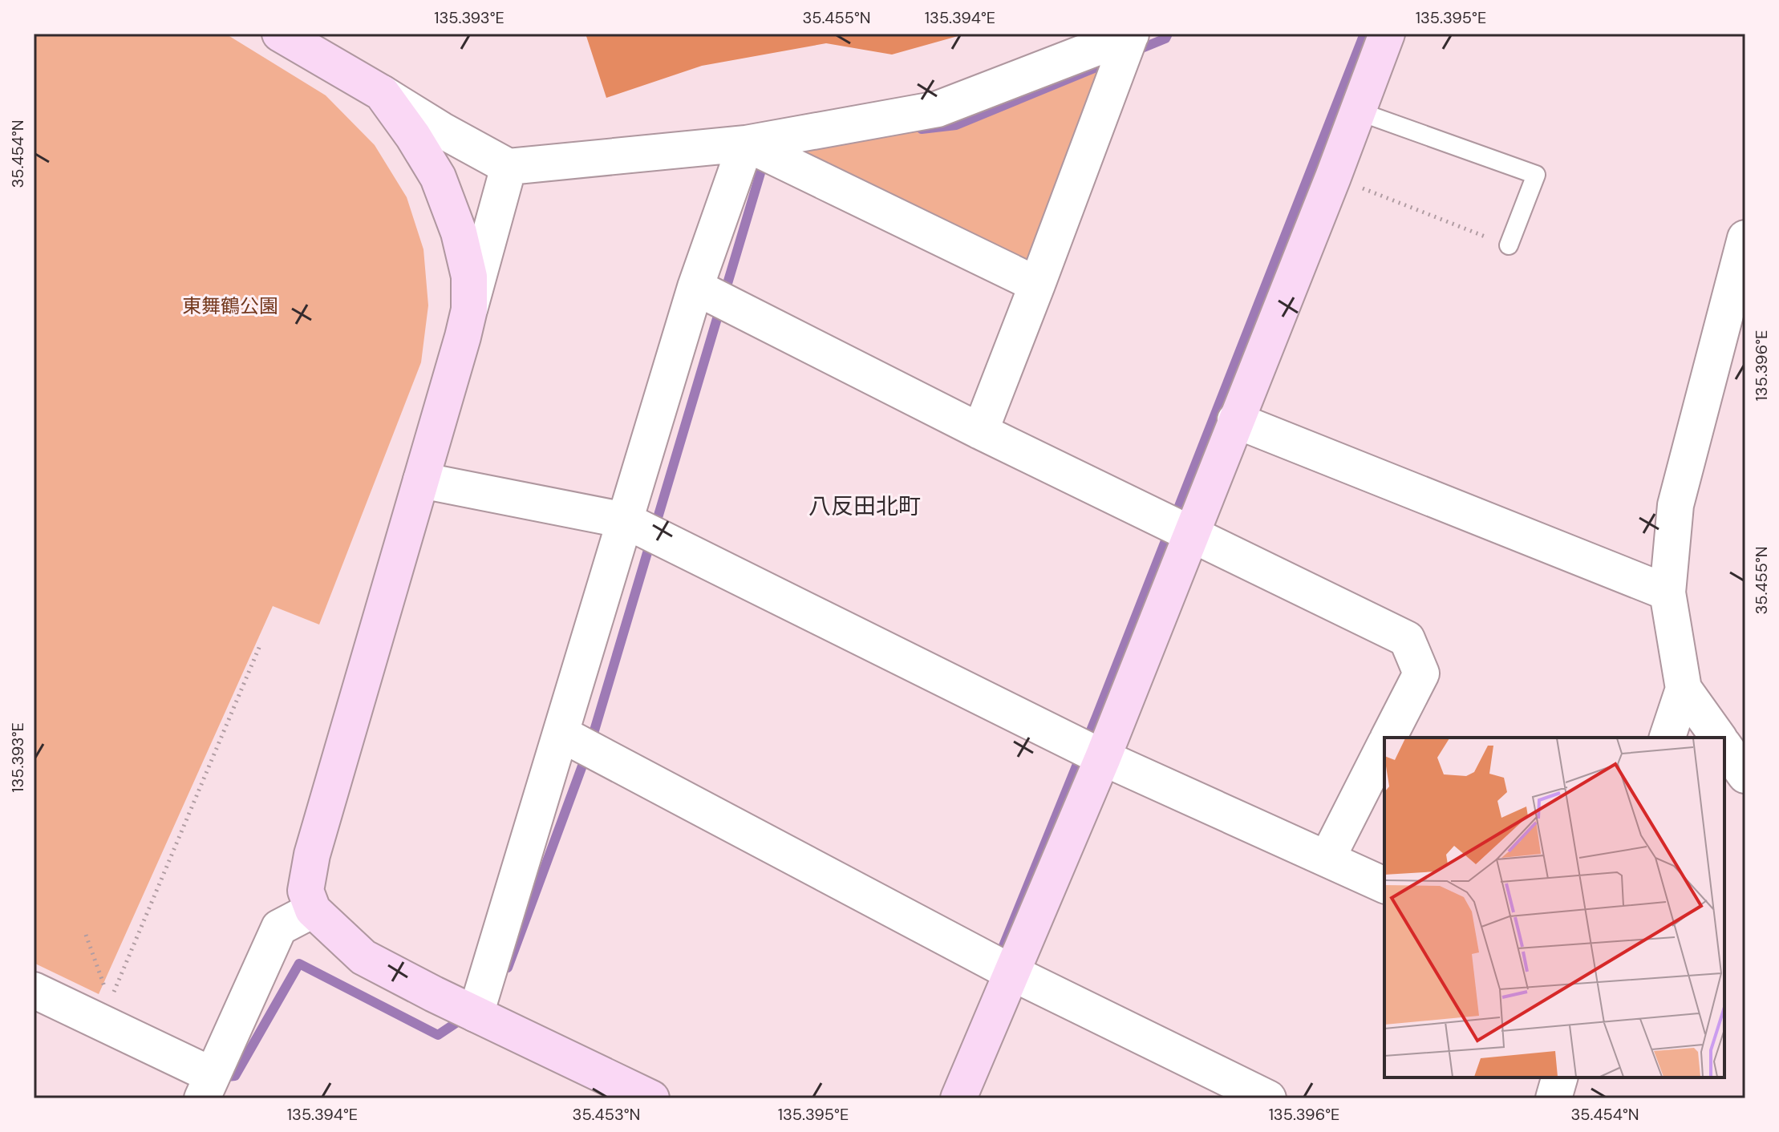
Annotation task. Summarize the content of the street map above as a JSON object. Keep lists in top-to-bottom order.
{
  "districts": ["八反田北町"],
  "parks": ["東舞鶴公園"],
  "coordinates": [
    "135.393°E",
    "35.455°N",
    "135.394°E",
    "135.395°E",
    "35.454°N",
    "135.396°E",
    "35.453°N"
  ]
}
